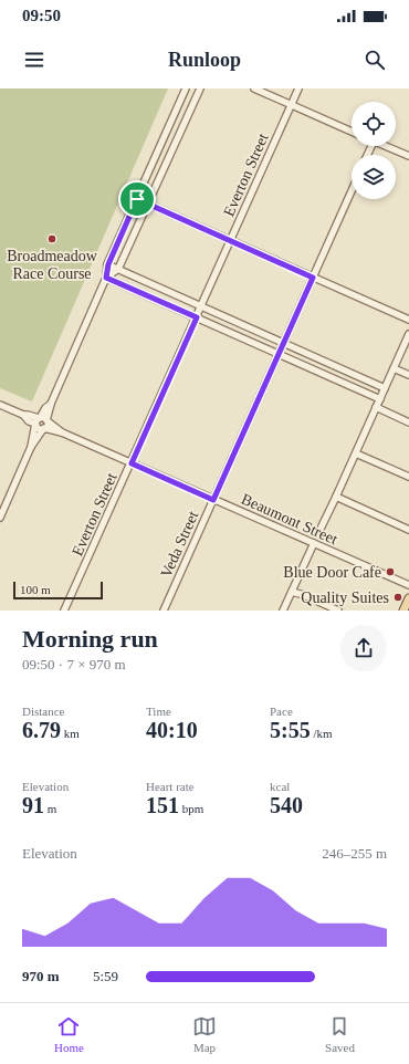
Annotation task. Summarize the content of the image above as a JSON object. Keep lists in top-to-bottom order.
{
  "streets": {
    "street": ["Everton Street", "Beaumont Street", "Veda Street"]
  },
  "crossings": [
    ["Everton Street", "Beaumont Street"],
    ["Beaumont Street", "Veda Street"]
  ],
  "places": ["Broadmeadow Race Course", "Blue Door Cafe", "Quality Suites"],
  "scale_bar": "100 m",
  "page": {
    "status": "09:50",
    "header": "Runloop",
    "scale": "100 m",
    "heading": ["Morning run", "09:50 · 7 × 970 m"],
    "stats": [
      ["Distance", "6.79 km"],
      ["Time", "40:10"],
      ["Pace", "5:55 /km"],
      ["Elevation", "91 m"],
      ["Heart rate", "151 bpm"],
      ["kcal", "540"]
    ],
    "chart": ["Elevation", "246–255 m"],
    "list": [
      {
        "name": "970 m",
        "note": "5:59"
      }
    ],
    "tabs": ["Home", "Map", "Saved"]
  }
}
